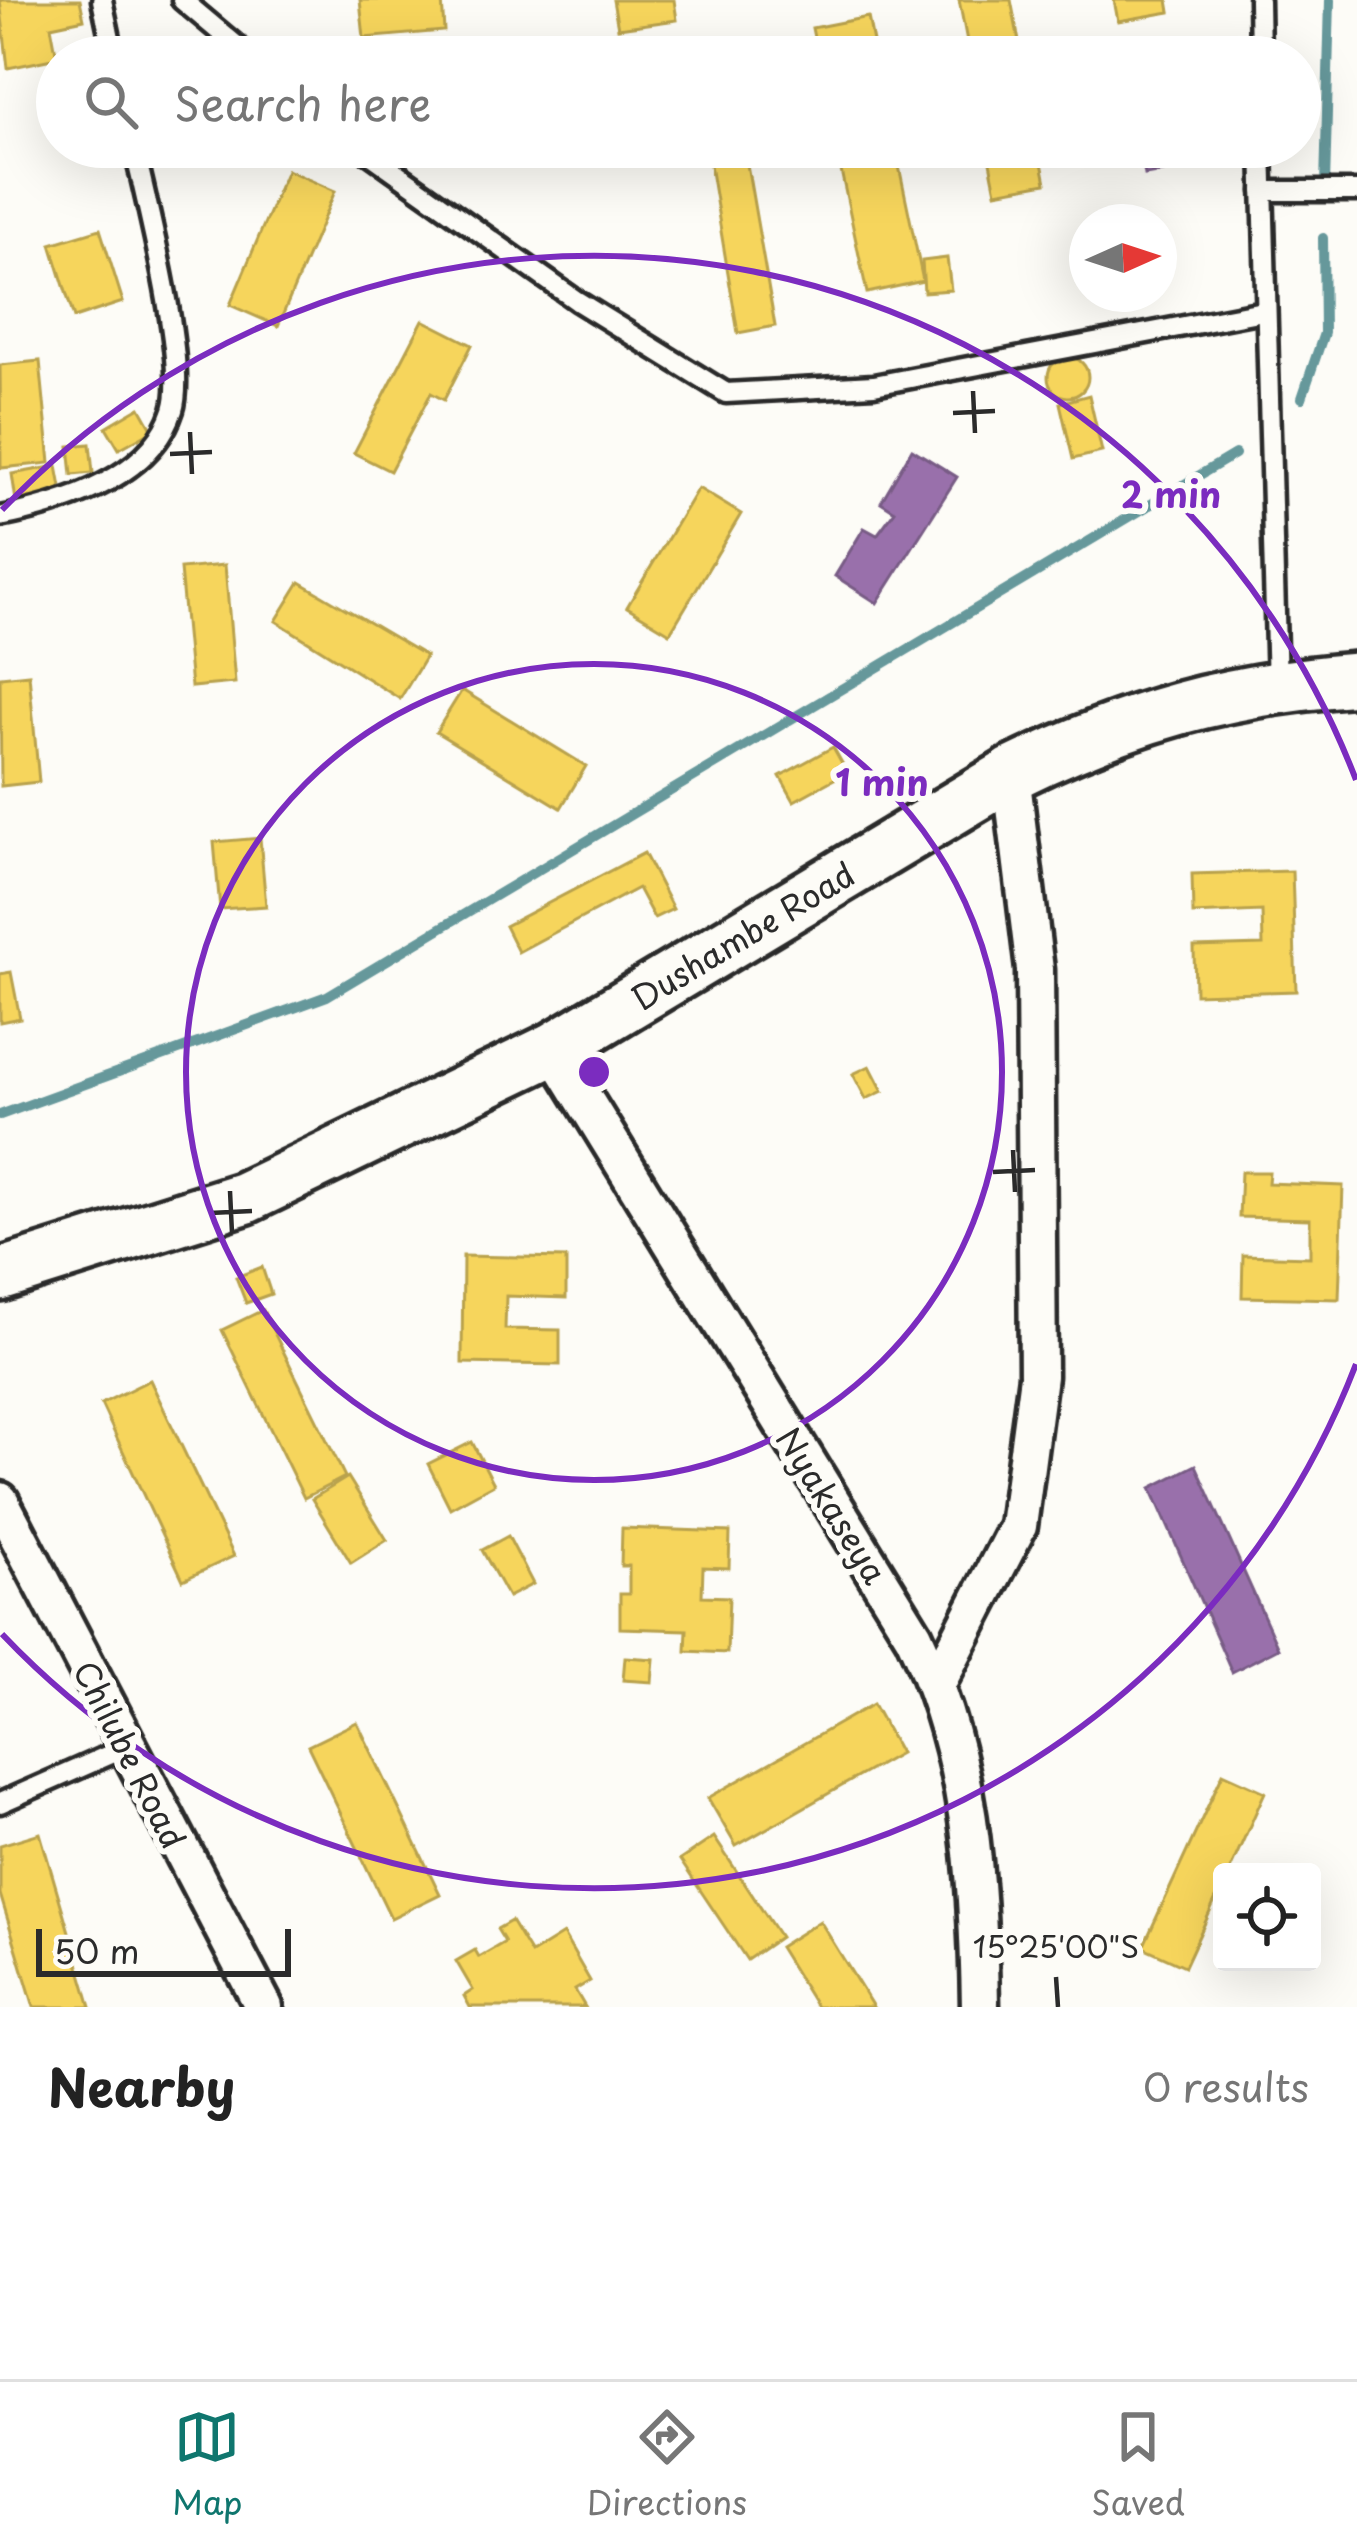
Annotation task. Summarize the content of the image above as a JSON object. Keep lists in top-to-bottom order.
{
  "streets": {
    "street": ["Dushambe Road", "Nyakaseya", "Chilube Road"]
  },
  "crossings": [
    ["Dushambe Road", "Nyakaseya"]
  ],
  "scale_bar": "50 m",
  "north": "right",
  "page": {
    "search": "Search here",
    "scale": "50 m",
    "heading": ["Nearby", "0 results"],
    "nav": ["Map", "Directions", "Saved"]
  },
  "coordinates": ["15°25'00\"S"],
  "rings": ["2 min", "1 min"]
}
